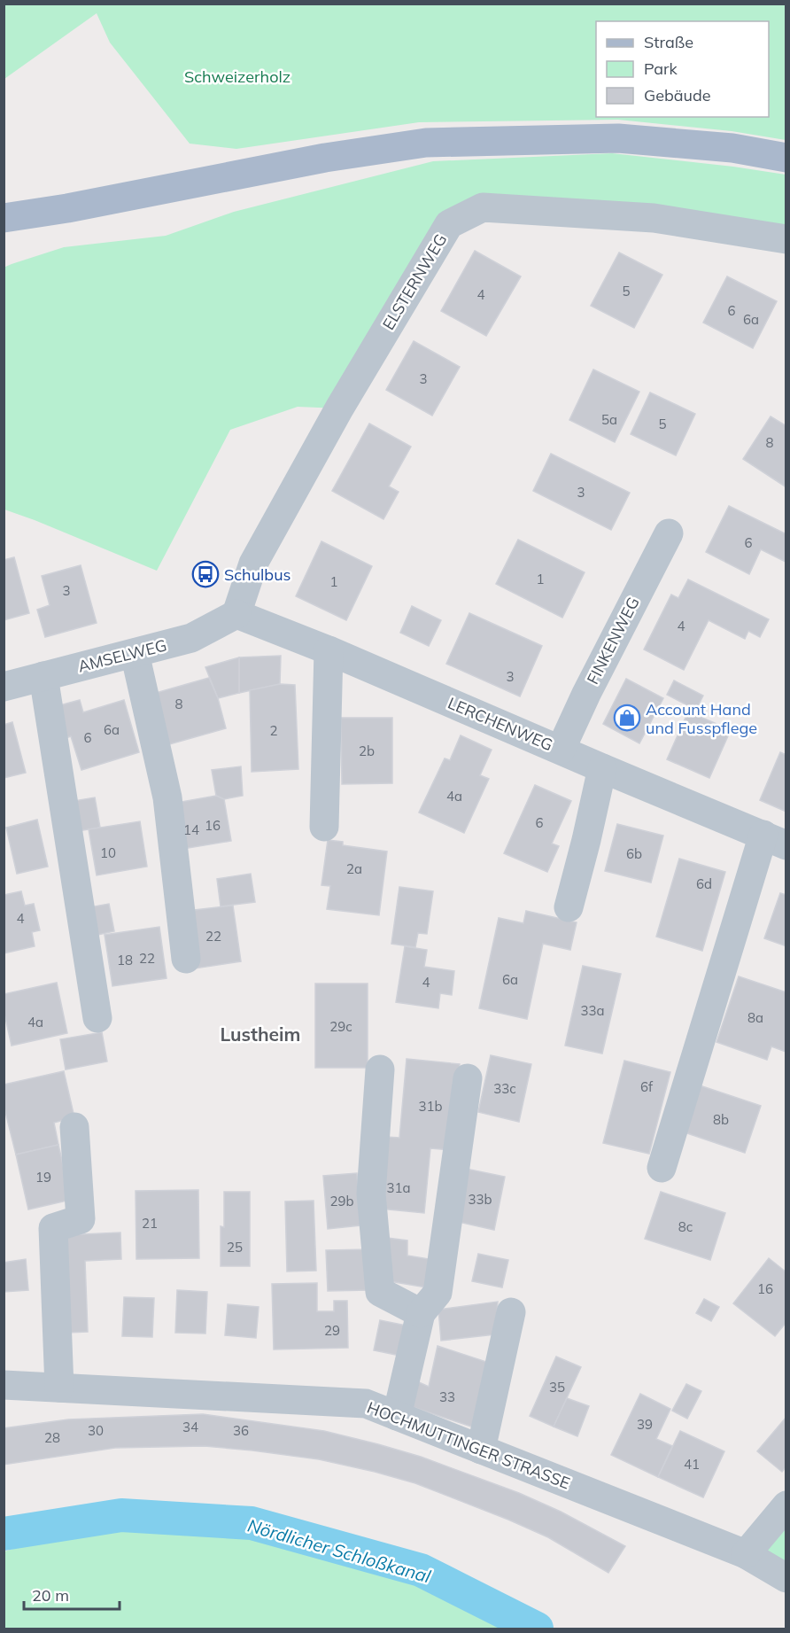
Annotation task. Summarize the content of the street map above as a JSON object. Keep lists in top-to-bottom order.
{
  "streets": {
    "street": [
      "ELSTERNWEG",
      "FINKENWEG",
      "AMSELWEG",
      "LERCHENWEG",
      "HOCHMUTTINGER STRASSE"
    ]
  },
  "crossings": [
    ["ELSTERNWEG", "AMSELWEG"],
    ["ELSTERNWEG", "LERCHENWEG"],
    ["FINKENWEG", "LERCHENWEG"],
    ["AMSELWEG", "LERCHENWEG"]
  ],
  "districts": ["Lustheim"],
  "water": ["Nördlicher Schloßkanal"],
  "parks": ["Schweizerholz"],
  "places": {
    "bus stop": ["Schulbus"],
    "shop": ["Account Hand und Fusspflege"]
  },
  "house_numbers": [
    "5",
    "4",
    "6",
    "6a",
    "3",
    "5a",
    "5",
    "8",
    "3",
    "6",
    "1",
    "1",
    "3",
    "4",
    "3",
    "8",
    "6a",
    "2",
    "6",
    "2b",
    "4a",
    "6",
    "16",
    "14",
    "10",
    "6b",
    "2a",
    "6d",
    "4",
    "22",
    "22",
    "18",
    "6a",
    "4",
    "33a",
    "8a",
    "4a",
    "29c",
    "6f",
    "33c",
    "31b",
    "8b",
    "19",
    "31a",
    "33b",
    "29b",
    "21",
    "8c",
    "25",
    "16",
    "29",
    "35",
    "33",
    "39",
    "34",
    "30",
    "36",
    "28",
    "41"
  ],
  "legend": ["Straße", "Park", "Gebäude"],
  "scale_bar": "20 m"
}
